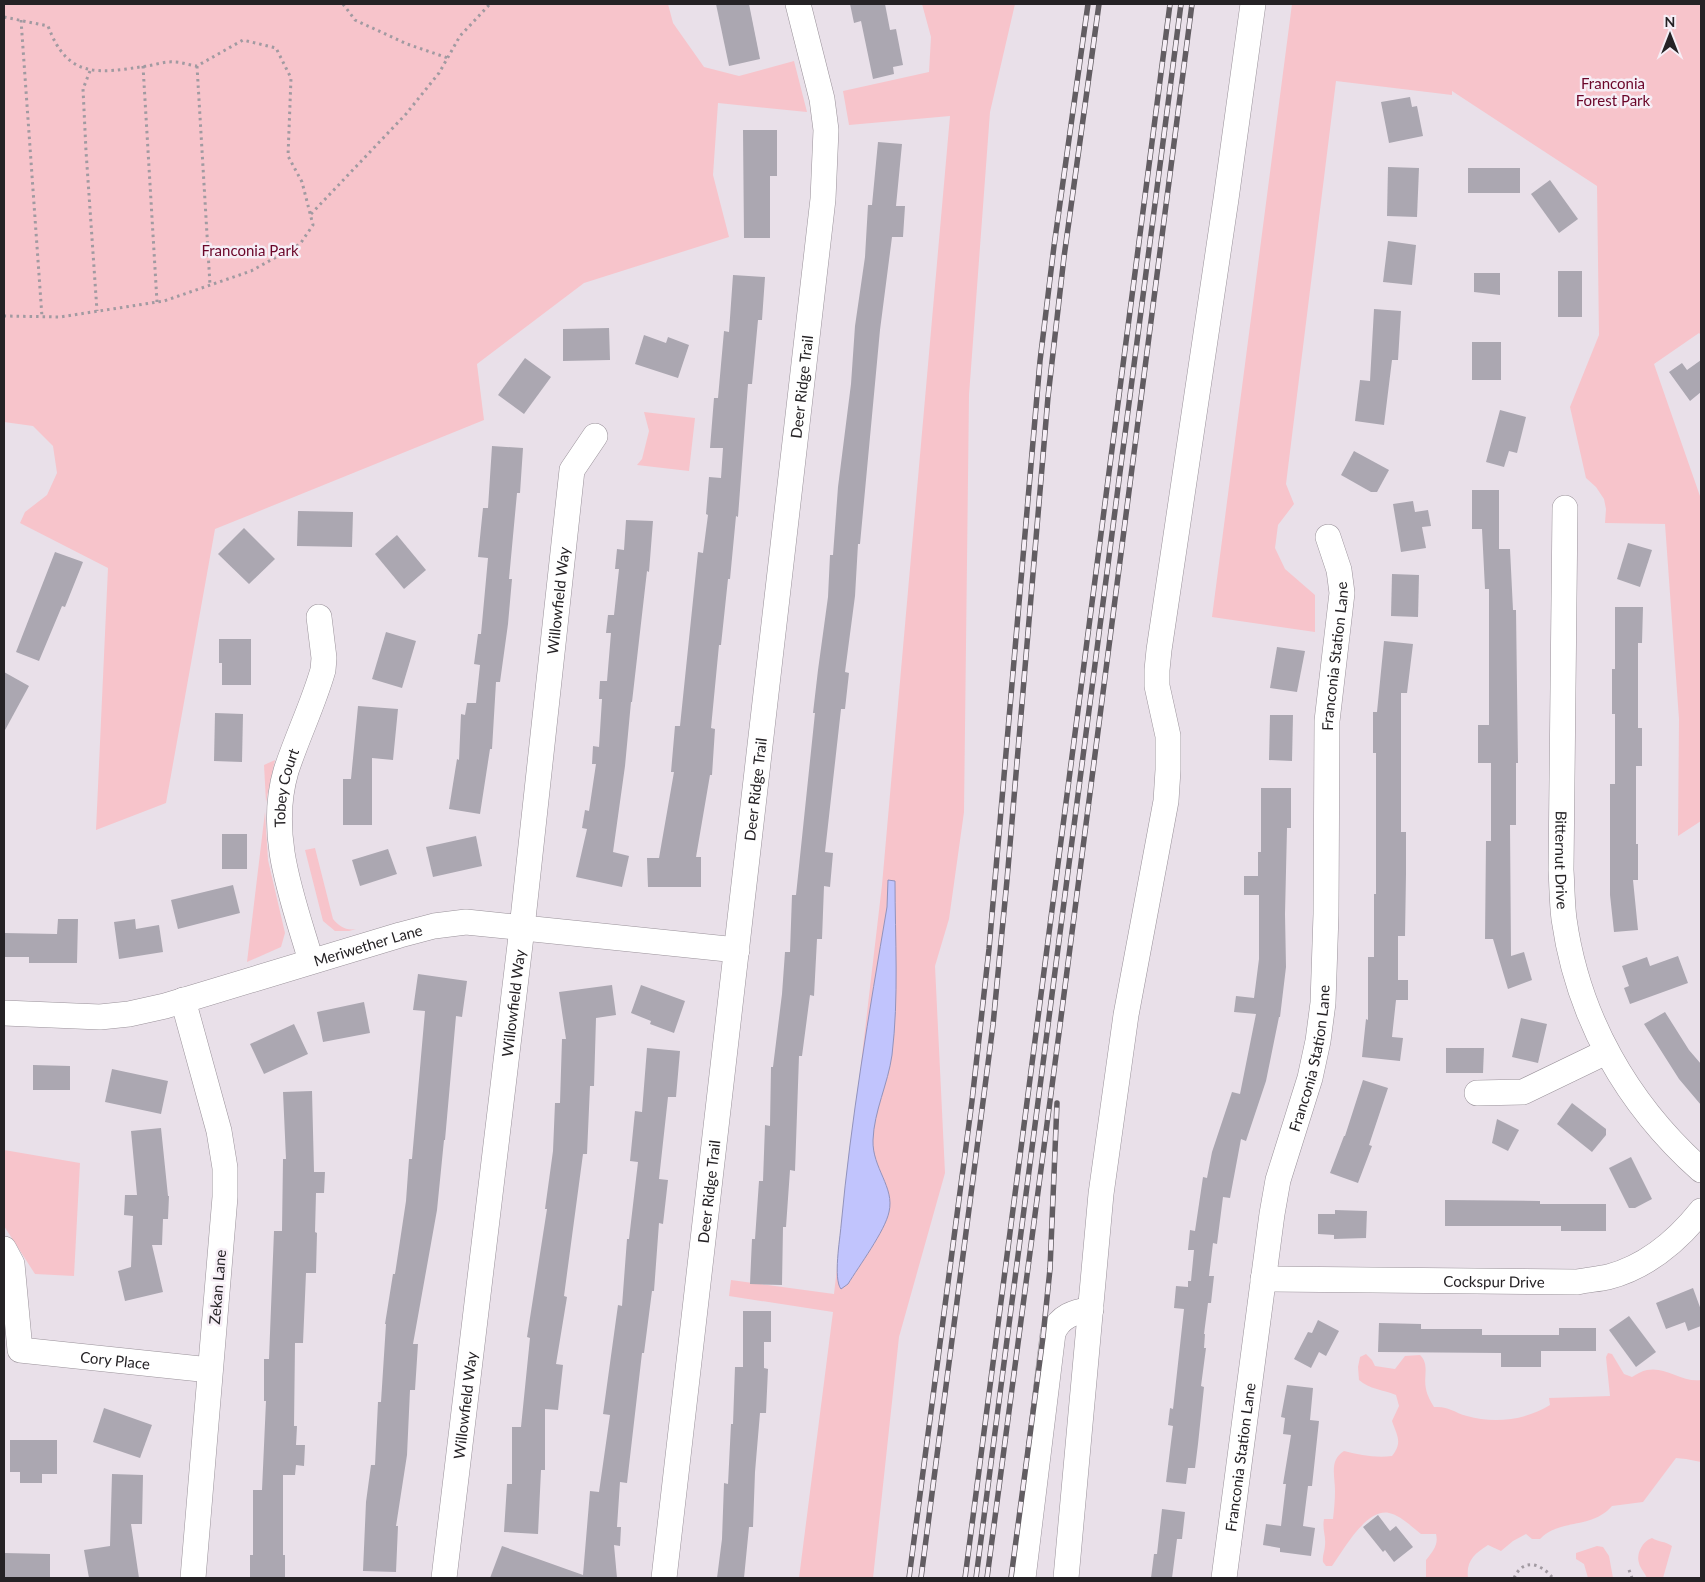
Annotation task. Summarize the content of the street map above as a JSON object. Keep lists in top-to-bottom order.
{
  "streets": {
    "street": [
      "Deer Ridge Trail",
      "Willowfield Way",
      "Franconia Station Lane",
      "Tobey Court",
      "Bitternut Drive",
      "Meriwether Lane",
      "Cockspur Drive",
      "Zekan Lane",
      "Cory Place"
    ]
  },
  "crossings": [
    ["Deer Ridge Trail", "Meriwether Lane"],
    ["Willowfield Way", "Meriwether Lane"],
    ["Franconia Station Lane", "Cockspur Drive"],
    ["Tobey Court", "Meriwether Lane"],
    ["Meriwether Lane", "Zekan Lane"],
    ["Zekan Lane", "Cory Place"]
  ],
  "parks": ["Franconia Forest Park", "Franconia Park"],
  "north": "top"
}
